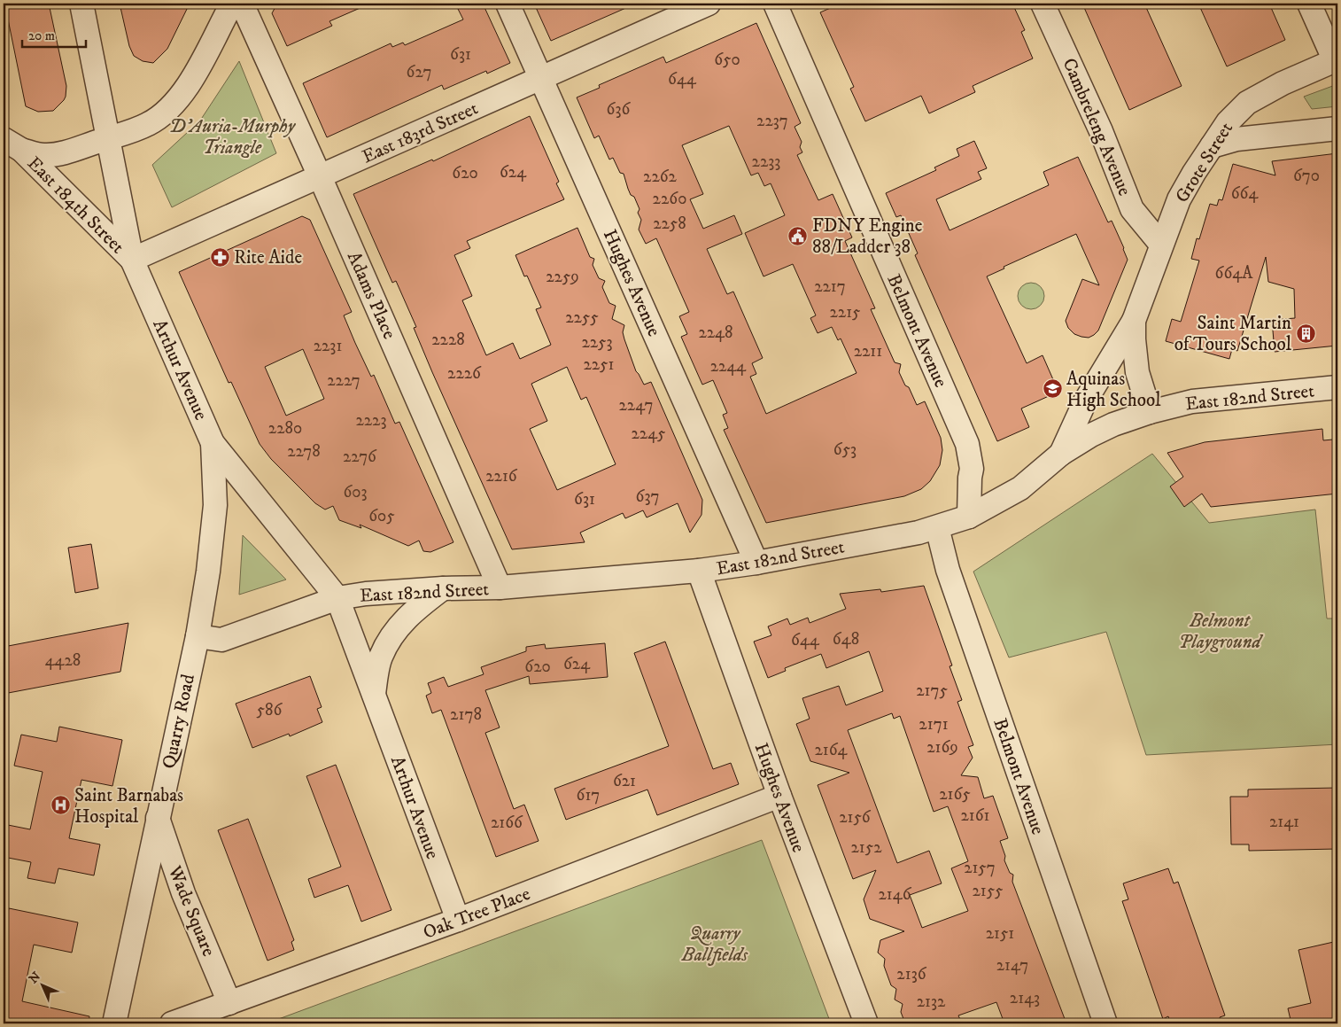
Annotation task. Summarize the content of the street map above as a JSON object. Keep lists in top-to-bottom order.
{
  "streets": {
    "street": [
      "Cambreleng Avenue",
      "East 183rd Street",
      "Grote Street",
      "East 184th Street",
      "Hughes Avenue",
      "Adams Place",
      "Belmont Avenue",
      "Arthur Avenue",
      "East 182nd Street",
      "Quarry Road",
      "Wade Square",
      "Oak Tree Place"
    ]
  },
  "crossings": [
    ["Cambreleng Avenue", "Grote Street"],
    ["East 183rd Street", "East 184th Street"],
    ["East 183rd Street", "Hughes Avenue"],
    ["East 183rd Street", "Adams Place"],
    ["East 183rd Street", "Arthur Avenue"],
    ["Grote Street", "East 182nd Street"],
    ["East 184th Street", "Arthur Avenue"],
    ["Hughes Avenue", "East 182nd Street"],
    ["Hughes Avenue", "Oak Tree Place"],
    ["Adams Place", "East 182nd Street"],
    ["Belmont Avenue", "East 182nd Street"],
    ["Arthur Avenue", "East 182nd Street"],
    ["Arthur Avenue", "Quarry Road"],
    ["Arthur Avenue", "Oak Tree Place"],
    ["East 182nd Street", "Quarry Road"],
    ["Quarry Road", "Wade Square"],
    ["Wade Square", "Oak Tree Place"]
  ],
  "parks": ["D'Auria-Murphy Triangle", "Belmont Playground", "Quarry Ballfields"],
  "places": {
    "public building": ["FDNY Engine 88/Ladder 38"],
    "pharmacy": ["Rite Aide"],
    "building": ["Saint Martin of Tours School"],
    "school or university": ["Aquinas High School"],
    "hospital": ["Saint Barnabas Hospital"]
  },
  "house_numbers": [
    "631",
    "650",
    "627",
    "644",
    "636",
    "2237",
    "2233",
    "624",
    "620",
    "670",
    "2262",
    "664",
    "2260",
    "2258",
    "664A",
    "2259",
    "2217",
    "2215",
    "2255",
    "2248",
    "2228",
    "2253",
    "2231",
    "2211",
    "2251",
    "2244",
    "2226",
    "2227",
    "2247",
    "2223",
    "2280",
    "2245",
    "653",
    "2278",
    "2276",
    "2216",
    "603",
    "637",
    "631",
    "605",
    "648",
    "644",
    "4428",
    "624",
    "620",
    "2175",
    "586",
    "2178",
    "2171",
    "2169",
    "2164",
    "621",
    "2165",
    "617",
    "2161",
    "2156",
    "2141",
    "2166",
    "2152",
    "2157",
    "2155",
    "2146",
    "2151",
    "2147",
    "2136",
    "2143",
    "2132"
  ],
  "scale_bar": "20 m",
  "north": "top left"
}
